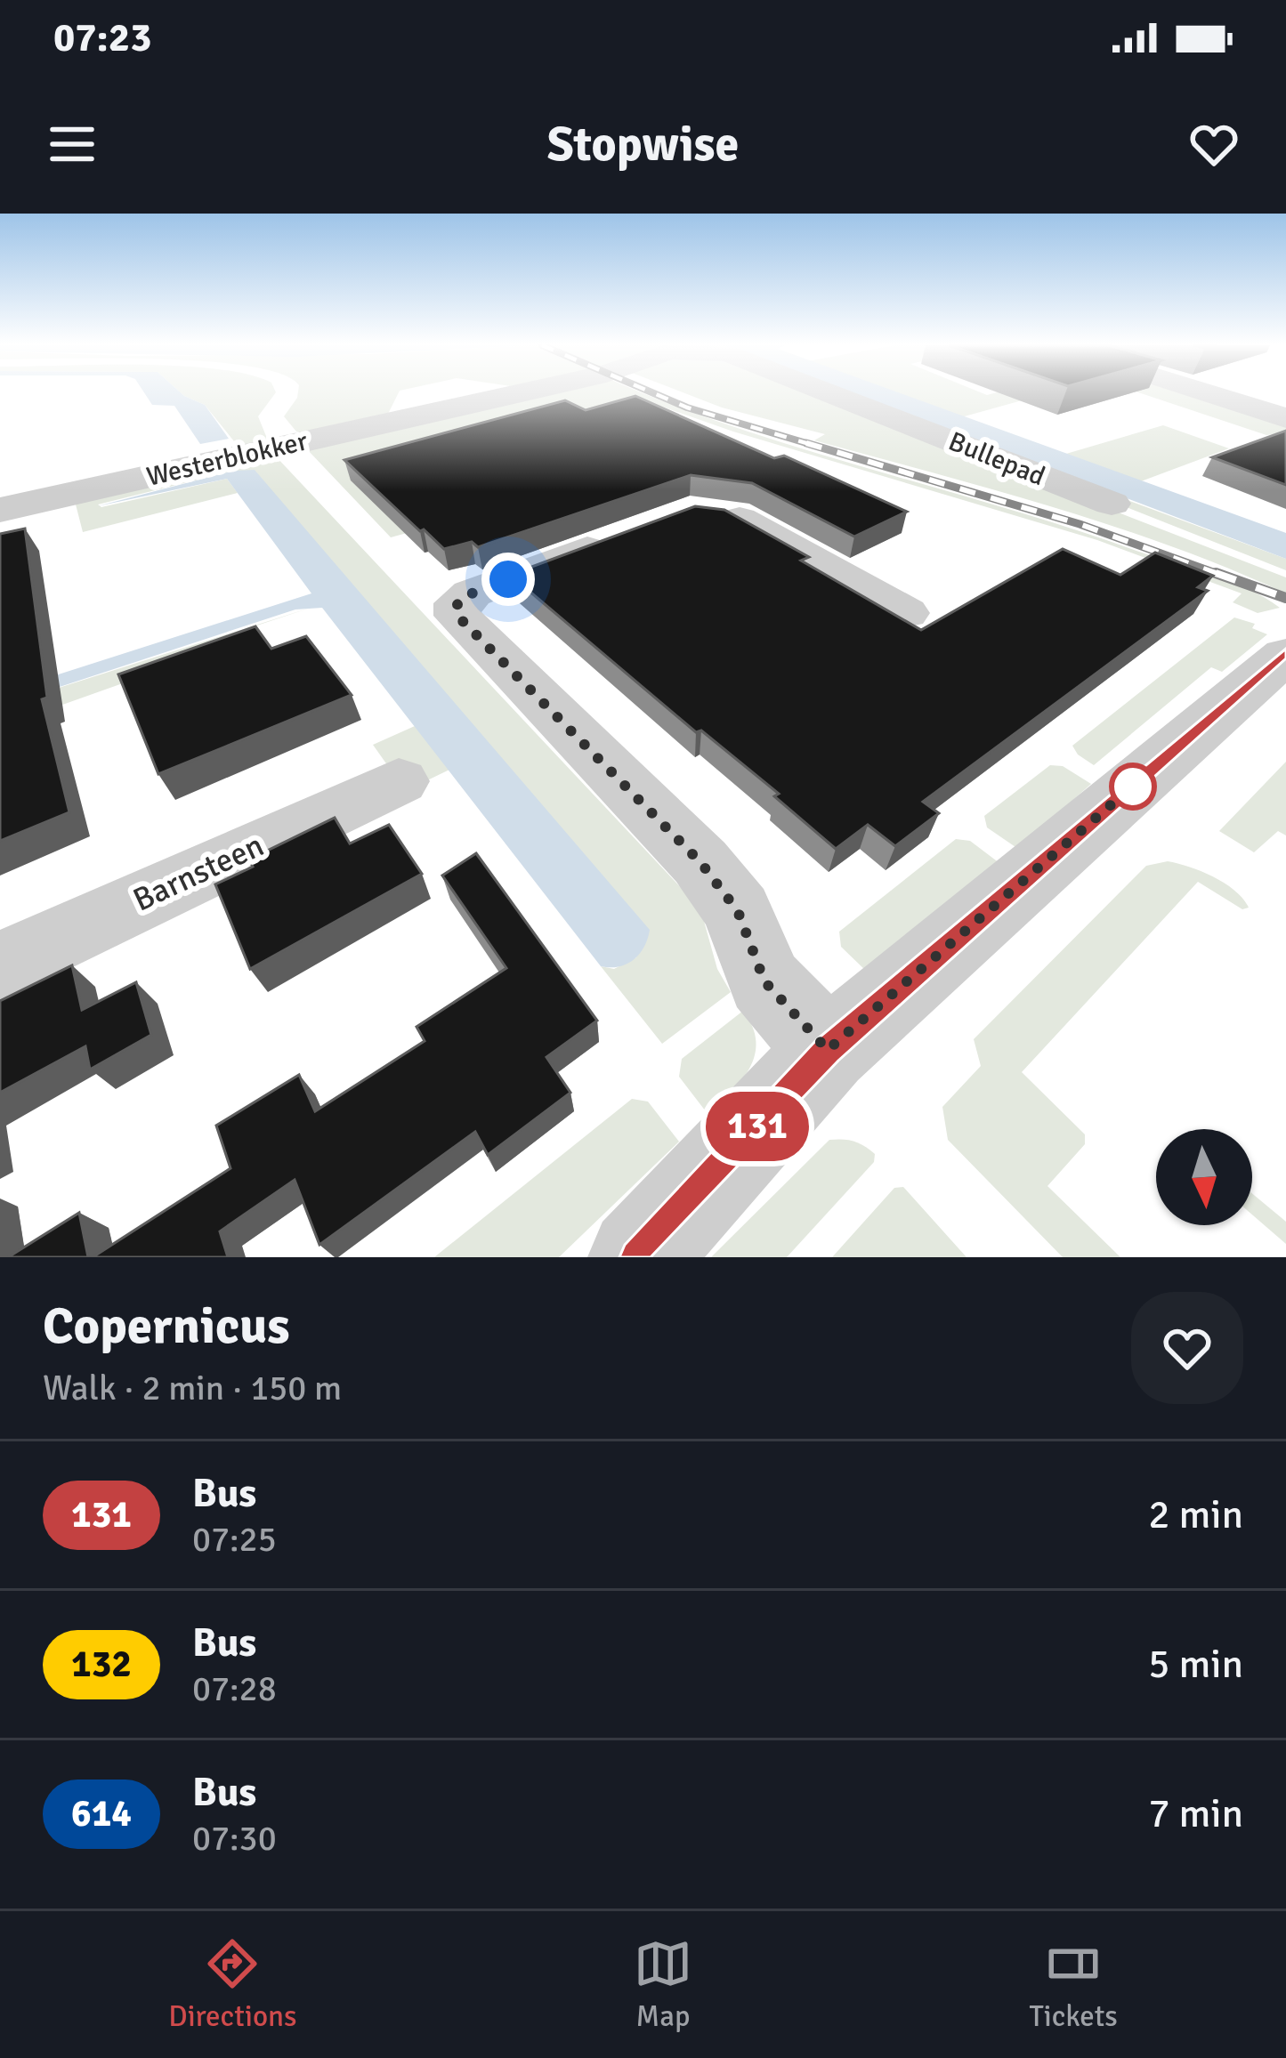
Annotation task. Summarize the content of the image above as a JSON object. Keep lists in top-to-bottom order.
{
  "streets": {
    "street": ["Westerblokker", "Bullepad", "Barnsteen"]
  },
  "lines": ["bus line 131"],
  "north": "bottom",
  "page": {
    "status": "07:23",
    "header": "Stopwise",
    "on_map": "131",
    "heading": ["Copernicus", "Walk · 2 min · 150 m"],
    "list": [
      {
        "mark": "131",
        "name": "Bus",
        "note": "07:25",
        "value": "2 min"
      },
      {
        "mark": "132",
        "name": "Bus",
        "note": "07:28",
        "value": "5 min"
      },
      {
        "mark": "614",
        "name": "Bus",
        "note": "07:30",
        "value": "7 min"
      }
    ],
    "tabs": ["Directions", "Map", "Tickets"]
  }
}
